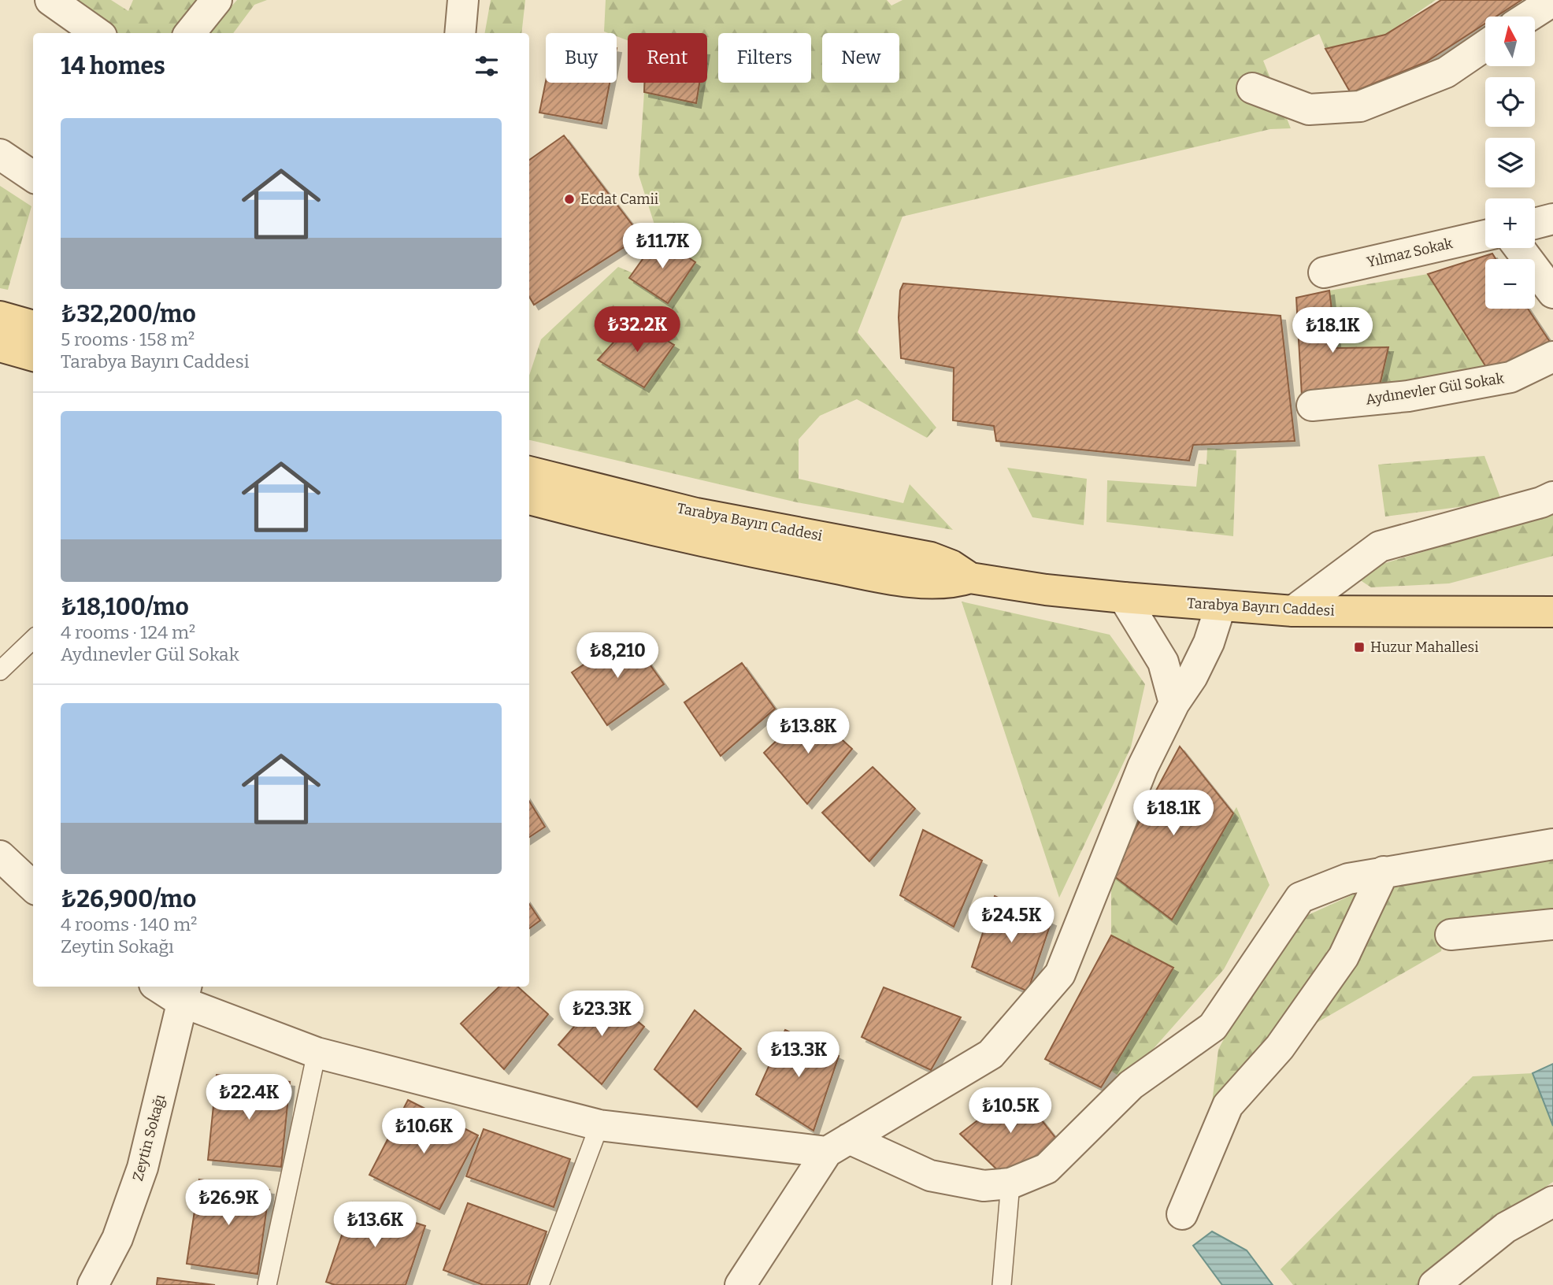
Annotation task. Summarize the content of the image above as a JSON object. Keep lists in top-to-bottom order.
{
  "streets": {
    "main road": ["Tarabya Bayırı Caddesi"],
    "street": ["Yılmaz Sokak", "Aydınevler Gül Sokak", "Zeytin Sokağı"]
  },
  "places": {
    "other": ["Ecdat Camii"],
    "transit": ["Huzur Mahallesi"]
  },
  "north": "top",
  "page": {
    "map_buttons": ["+", "−"],
    "chip": [
      "Buy",
      "Rent",
      "Filters",
      "New"
    ],
    "heading": "14 homes",
    "list": [
      {
        "name": "₺32,200/mo",
        "note": "5 rooms · 158 m² · Tarabya Bayırı Caddesi"
      },
      {
        "name": "₺18,100/mo",
        "note": "4 rooms · 124 m² · Aydınevler Gül Sokak"
      },
      {
        "name": "₺26,900/mo",
        "note": "4 rooms · 140 m² · Zeytin Sokağı"
      }
    ],
    "price": [
      "₺11.7K",
      "₺32.2K",
      "₺18.1K",
      "₺8,210",
      "₺13.8K",
      "₺18.1K",
      "₺24.5K",
      "₺23.3K",
      "₺13.3K",
      "₺22.4K",
      "₺10.5K",
      "₺10.6K",
      "₺26.9K",
      "₺13.6K"
    ]
  }
}
